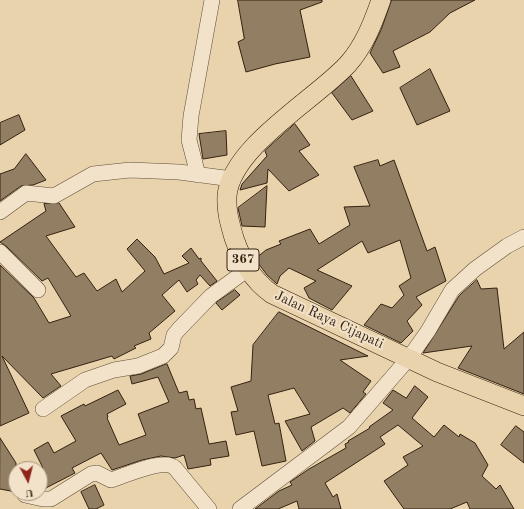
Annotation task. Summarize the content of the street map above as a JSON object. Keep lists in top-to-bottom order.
{
  "streets": {
    "main road": ["367", "Jalan Raya Cijapati"]
  },
  "north": "bottom"
}
